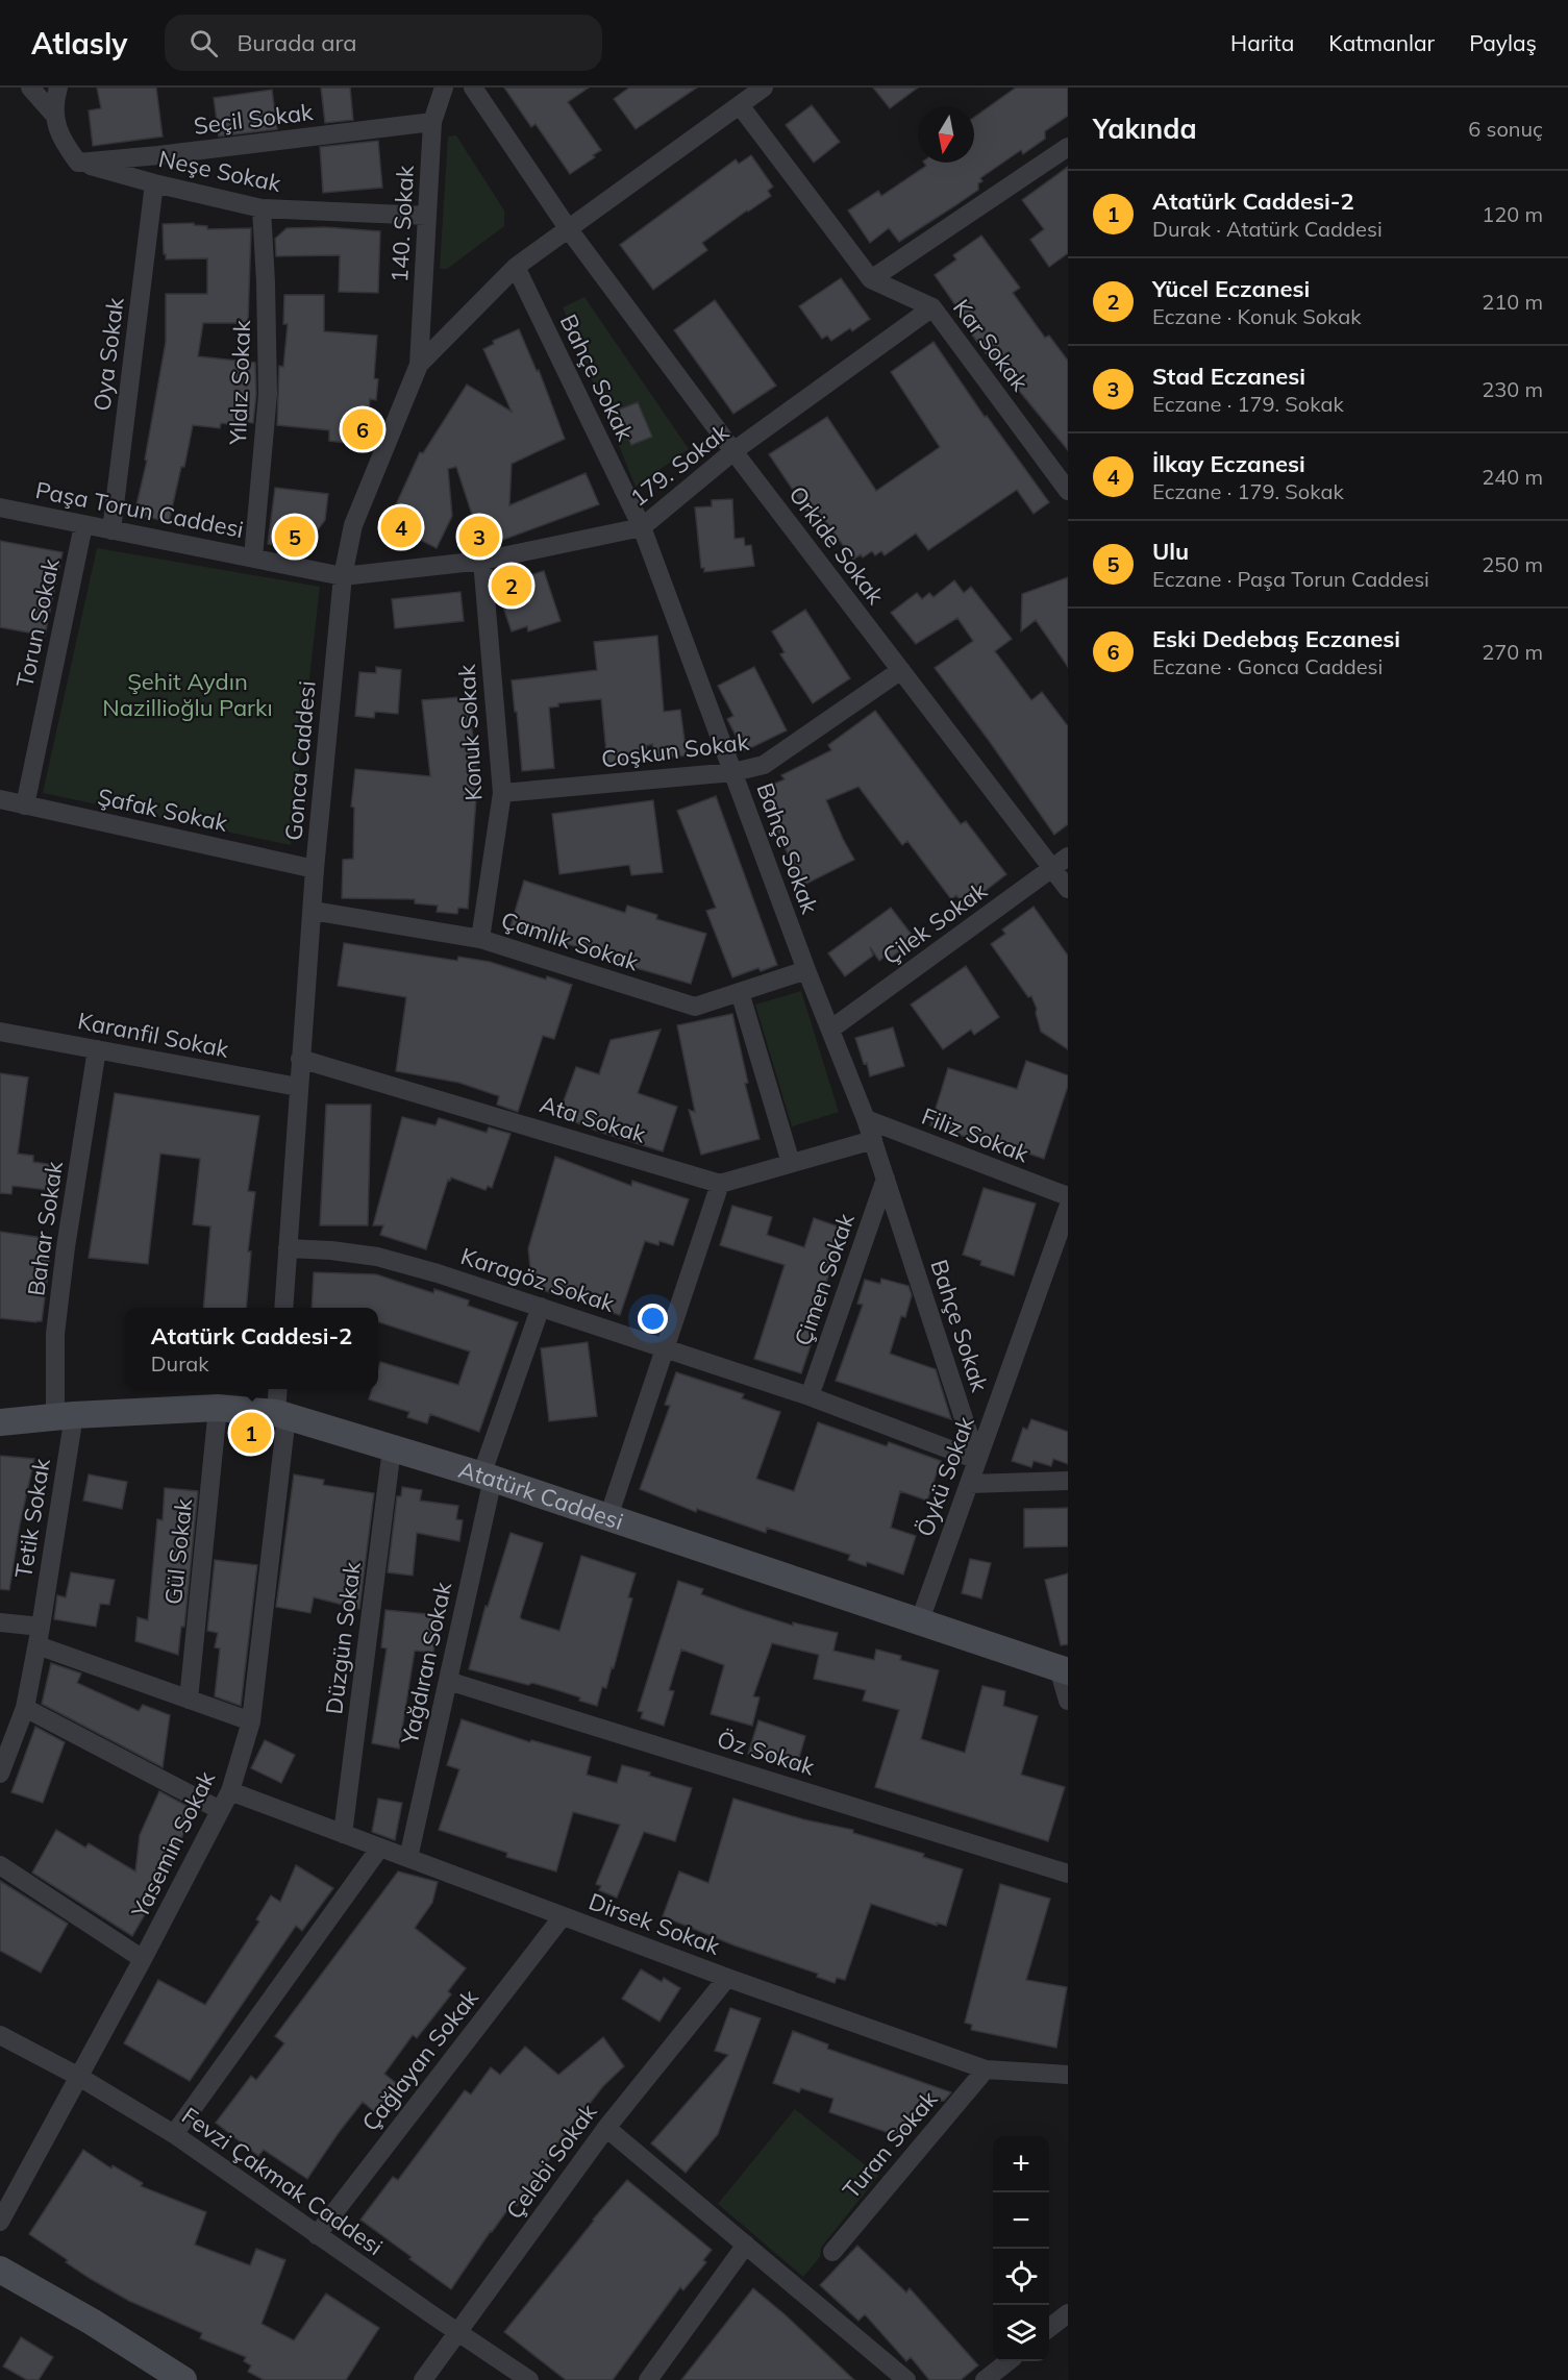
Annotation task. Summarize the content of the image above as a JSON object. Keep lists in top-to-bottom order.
{
  "streets": {
    "main road": ["Atatürk Caddesi"],
    "street": [
      "Seçil Sokak",
      "Neşe Sokak",
      "140. Sokak",
      "Kar Sokak",
      "Oya Sokak",
      "Bahçe Sokak",
      "Yıldız Sokak",
      "179. Sokak",
      "Paşa Torun Caddesi",
      "Orkide Sokak",
      "Torun Sokak",
      "Konuk Sokak",
      "Coşkun Sokak",
      "Gonca Caddesi",
      "Şafak Sokak",
      "Çilek Sokak",
      "Çamlık Sokak",
      "Karanfil Sokak",
      "Ata Sokak",
      "Filiz Sokak",
      "Bahar Sokak",
      "Karagöz Sokak",
      "Çimen Sokak",
      "Öykü Sokak",
      "Tetik Sokak",
      "Gül Sokak",
      "Düzgün Sokak",
      "Yağdıran Sokak",
      "Öz Sokak",
      "Yasemin Sokak",
      "Dirsek Sokak",
      "Çağlayan Sokak",
      "Turan Sokak",
      "Çelebi Sokak",
      "Fevzi Çakmak Caddesi"
    ]
  },
  "crossings": [
    ["Seçil Sokak", "Neşe Sokak"],
    ["Seçil Sokak", "140. Sokak"],
    ["Neşe Sokak", "140. Sokak"],
    ["Neşe Sokak", "Oya Sokak"],
    ["Neşe Sokak", "Yıldız Sokak"],
    ["140. Sokak", "Gonca Caddesi"],
    ["Kar Sokak", "179. Sokak"],
    ["Kar Sokak", "Gonca Caddesi"],
    ["Oya Sokak", "Paşa Torun Caddesi"],
    ["Bahçe Sokak", "179. Sokak"],
    ["Bahçe Sokak", "Coşkun Sokak"],
    ["Bahçe Sokak", "Gonca Caddesi"],
    ["Bahçe Sokak", "Çilek Sokak"],
    ["Bahçe Sokak", "Çamlık Sokak"],
    ["Bahçe Sokak", "Filiz Sokak"],
    ["Bahçe Sokak", "Karagöz Sokak"],
    ["Bahçe Sokak", "Çimen Sokak"],
    ["Bahçe Sokak", "Öykü Sokak"],
    ["Yıldız Sokak", "Paşa Torun Caddesi"],
    ["179. Sokak", "Paşa Torun Caddesi"],
    ["179. Sokak", "Orkide Sokak"],
    ["179. Sokak", "Konuk Sokak"],
    ["179. Sokak", "Gonca Caddesi"],
    ["Paşa Torun Caddesi", "Torun Sokak"],
    ["Paşa Torun Caddesi", "Gonca Caddesi"],
    ["Orkide Sokak", "Coşkun Sokak"],
    ["Orkide Sokak", "Gonca Caddesi"],
    ["Orkide Sokak", "Çilek Sokak"],
    ["Torun Sokak", "Şafak Sokak"],
    ["Konuk Sokak", "Coşkun Sokak"],
    ["Konuk Sokak", "Çamlık Sokak"],
    ["Gonca Caddesi", "Şafak Sokak"],
    ["Gonca Caddesi", "Çamlık Sokak"],
    ["Gonca Caddesi", "Karanfil Sokak"],
    ["Gonca Caddesi", "Ata Sokak"],
    ["Gonca Caddesi", "Karagöz Sokak"],
    ["Karanfil Sokak", "Bahar Sokak"],
    ["Bahar Sokak", "Atatürk Caddesi"],
    ["Bahar Sokak", "Tetik Sokak"],
    ["Karagöz Sokak", "Çimen Sokak"],
    ["Karagöz Sokak", "Öykü Sokak"],
    ["Karagöz Sokak", "Yağdıran Sokak"],
    ["Öykü Sokak", "Atatürk Caddesi"],
    ["Atatürk Caddesi", "Tetik Sokak"],
    ["Atatürk Caddesi", "Gül Sokak"],
    ["Atatürk Caddesi", "Düzgün Sokak"],
    ["Atatürk Caddesi", "Yağdıran Sokak"],
    ["Atatürk Caddesi", "Yasemin Sokak"],
    ["Düzgün Sokak", "Dirsek Sokak"],
    ["Yağdıran Sokak", "Öz Sokak"],
    ["Yağdıran Sokak", "Dirsek Sokak"],
    ["Yasemin Sokak", "Dirsek Sokak"],
    ["Yasemin Sokak", "Fevzi Çakmak Caddesi"],
    ["Dirsek Sokak", "Çağlayan Sokak"],
    ["Dirsek Sokak", "Turan Sokak"],
    ["Dirsek Sokak", "Çelebi Sokak"],
    ["Çağlayan Sokak", "Fevzi Çakmak Caddesi"],
    ["Çelebi Sokak", "Fevzi Çakmak Caddesi"]
  ],
  "parks": ["Şehit Aydın Nazillioğlu Parkı"],
  "north": "bottom",
  "page": {
    "header": "Atlasly",
    "search": "Burada ara",
    "nav": ["Harita", "Katmanlar", "Paylaş"],
    "heading": ["Yakında", "6 sonuç"],
    "list": [
      {
        "mark": "1",
        "name": "Atatürk Caddesi-2",
        "note": "Durak · Atatürk Caddesi",
        "value": "120 m"
      },
      {
        "mark": "2",
        "name": "Yücel Eczanesi",
        "note": "Eczane · Konuk Sokak",
        "value": "210 m"
      },
      {
        "mark": "3",
        "name": "Stad Eczanesi",
        "note": "Eczane · 179. Sokak",
        "value": "230 m"
      },
      {
        "mark": "4",
        "name": "İlkay Eczanesi",
        "note": "Eczane · 179. Sokak",
        "value": "240 m"
      },
      {
        "mark": "5",
        "name": "Ulu",
        "note": "Eczane · Paşa Torun Caddesi",
        "value": "250 m"
      },
      {
        "mark": "6",
        "name": "Eski Dedebaş Eczanesi",
        "note": "Eczane · Gonca Caddesi",
        "value": "270 m"
      }
    ],
    "pins": [
      "6",
      "4",
      "3",
      "5",
      "2",
      "1"
    ],
    "popup": ["Atatürk Caddesi-2", "Durak"],
    "map_buttons": ["+", "−"]
  }
}
